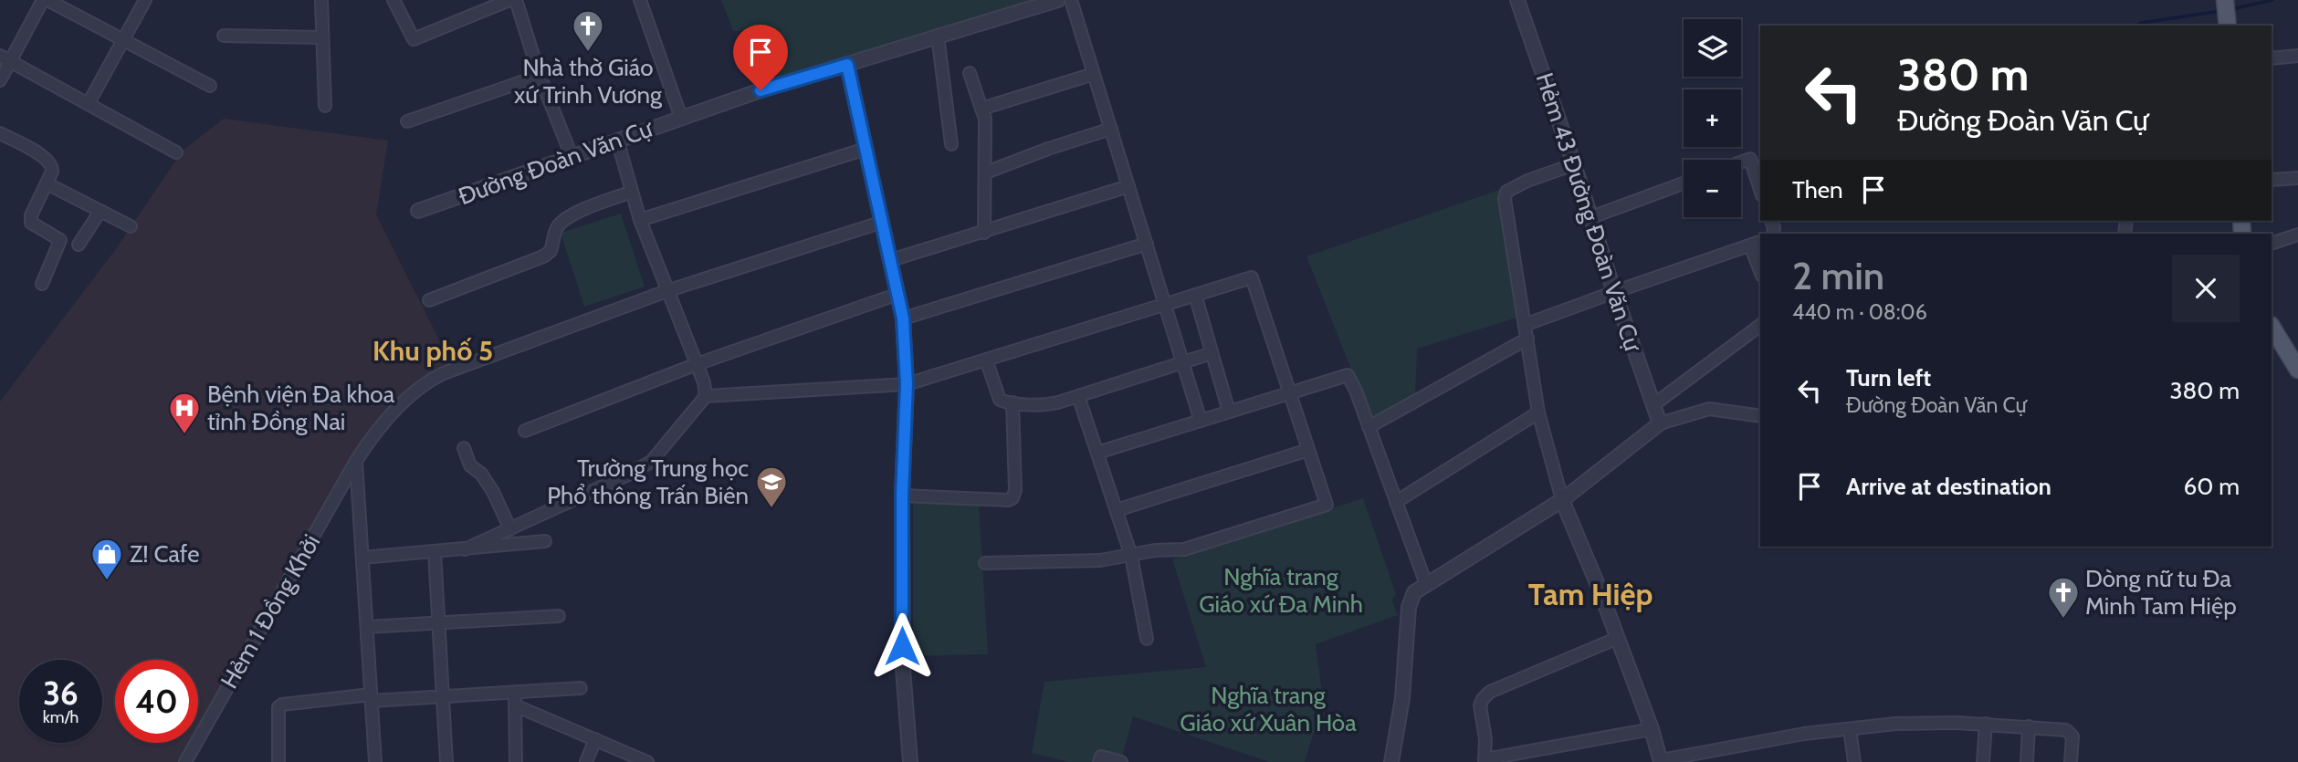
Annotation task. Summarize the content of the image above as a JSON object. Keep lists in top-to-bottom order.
{
  "streets": {
    "street": ["Đường Đoàn Văn Cự", "Hẻm 43 Đường Đoàn Văn Cự", "Hẻm 1 Đồng Khởi"]
  },
  "districts": ["Khu phố 5", "Tam Hiệp"],
  "parks": ["Nghĩa trang Giáo xứ Đa Minh", "Nghĩa trang Giáo xứ Xuân Hòa"],
  "places": {
    "church": ["Nhà thờ Giáo xứ Trinh Vương", "Dòng nữ tu Đa Minh Tam Hiệp"],
    "hospital": ["Bệnh viện Đa khoa tỉnh Đồng Nai"],
    "school or university": ["Trường Trung học Phổ thông Trấn Biên"],
    "shop": ["Z! Cafe"]
  },
  "page": {
    "map_buttons": ["+", "−"],
    "turn": ["380 m", "Đường Đoàn Văn Cự"],
    "then": "Then",
    "heading": ["2 min", "440 m · 08:06"],
    "list": [
      {
        "name": "Turn left",
        "note": "Đường Đoàn Văn Cự",
        "value": "380 m"
      },
      {
        "name": "Arrive at destination",
        "value": "60 m"
      }
    ],
    "speed": "36 km/h",
    "limit": "40"
  }
}
